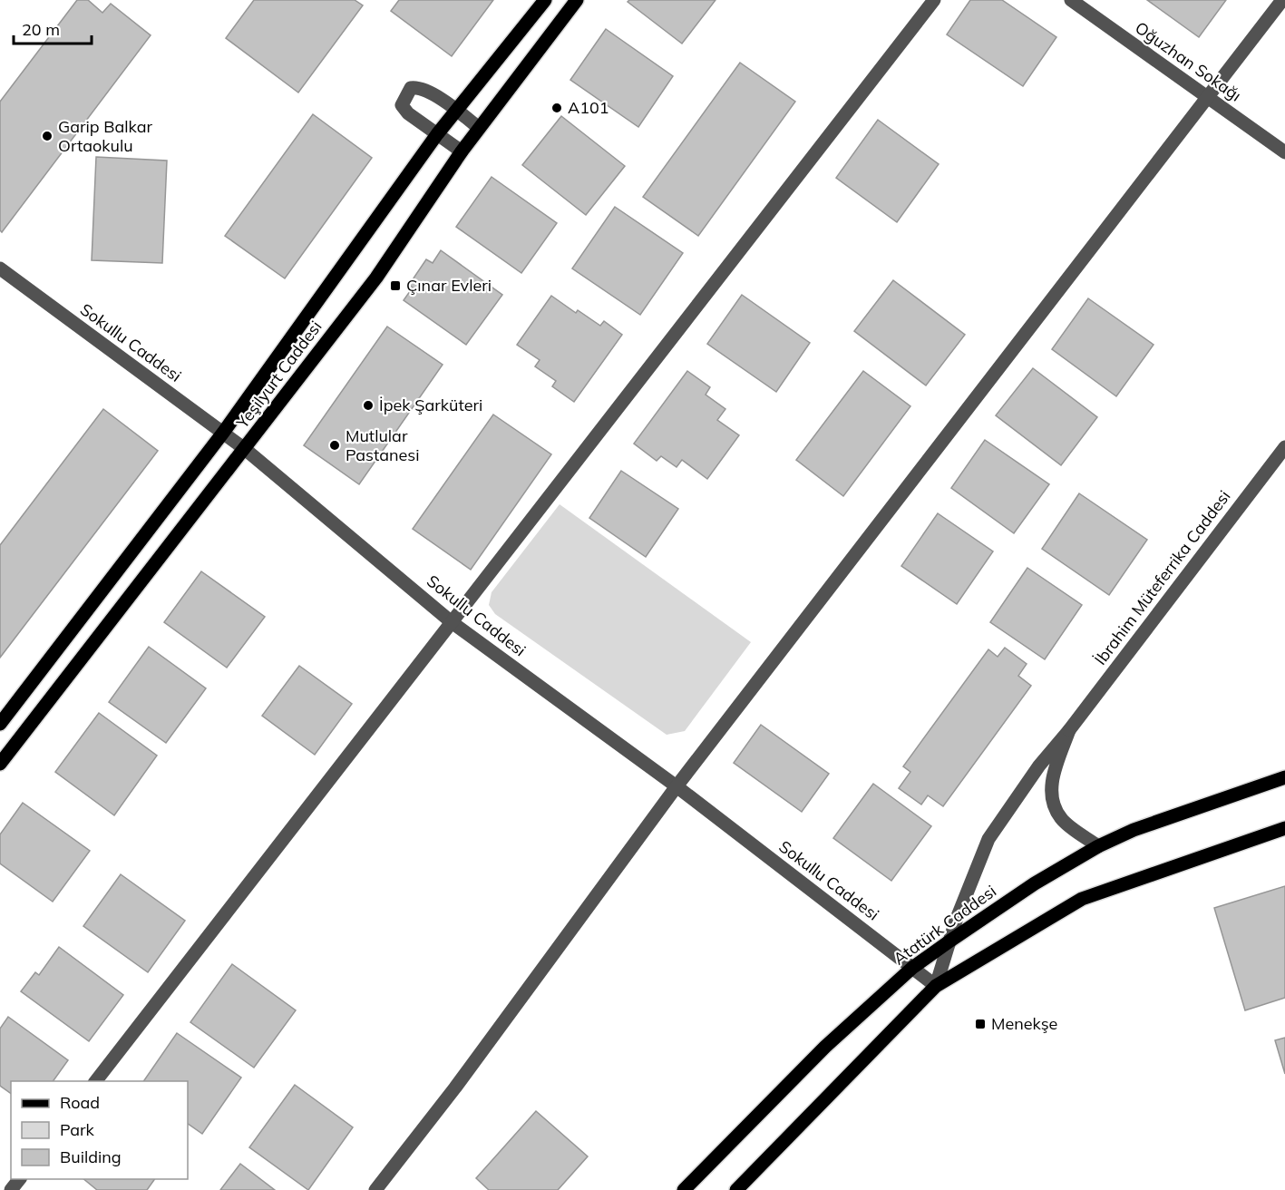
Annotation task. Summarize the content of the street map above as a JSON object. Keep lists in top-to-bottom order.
{
  "streets": {
    "main road": ["Yeşilyurt Caddesi", "Atatürk Caddesi"],
    "street": ["Oğuzhan Sokağı", "Sokullu Caddesi", "İbrahim Müteferrika Caddesi"]
  },
  "crossings": [
    ["Sokullu Caddesi", "Yeşilyurt Caddesi"],
    ["Sokullu Caddesi", "İbrahim Müteferrika Caddesi"],
    ["Sokullu Caddesi", "Atatürk Caddesi"],
    ["İbrahim Müteferrika Caddesi", "Atatürk Caddesi"]
  ],
  "places": {
    "other": [
      "A101",
      "Garip Balkar Ortaokulu",
      "İpek Şarküteri",
      "Mutlular Pastanesi"
    ],
    "transit": ["Çınar Evleri", "Menekşe"]
  },
  "legend": ["Road", "Park", "Building"],
  "scale_bar": "20 m"
}
